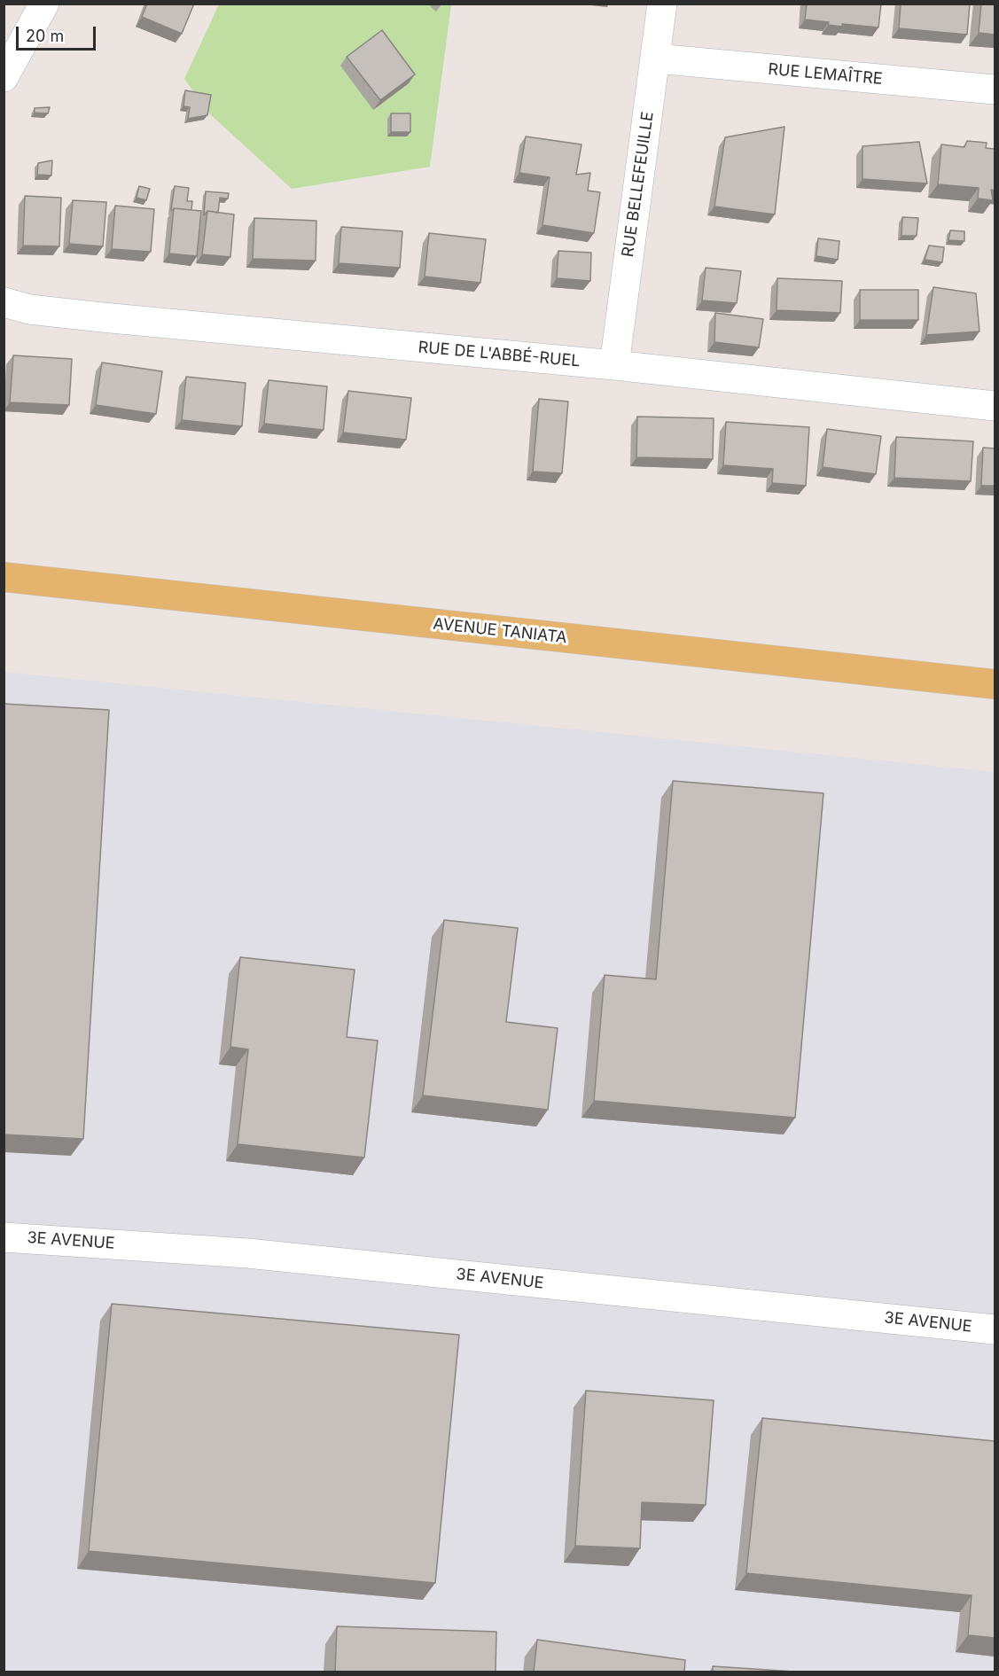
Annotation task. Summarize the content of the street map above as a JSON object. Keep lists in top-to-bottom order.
{
  "streets": {
    "main road": ["AVENUE TANIATA"],
    "street": [
      "RUE LEMAÎTRE",
      "RUE BELLEFEUILLE",
      "RUE DE L'ABBÉ-RUEL",
      "3E AVENUE"
    ]
  },
  "crossings": [
    ["RUE LEMAÎTRE", "RUE BELLEFEUILLE"],
    ["RUE BELLEFEUILLE", "RUE DE L'ABBÉ-RUEL"]
  ],
  "scale_bar": "20 m"
}
